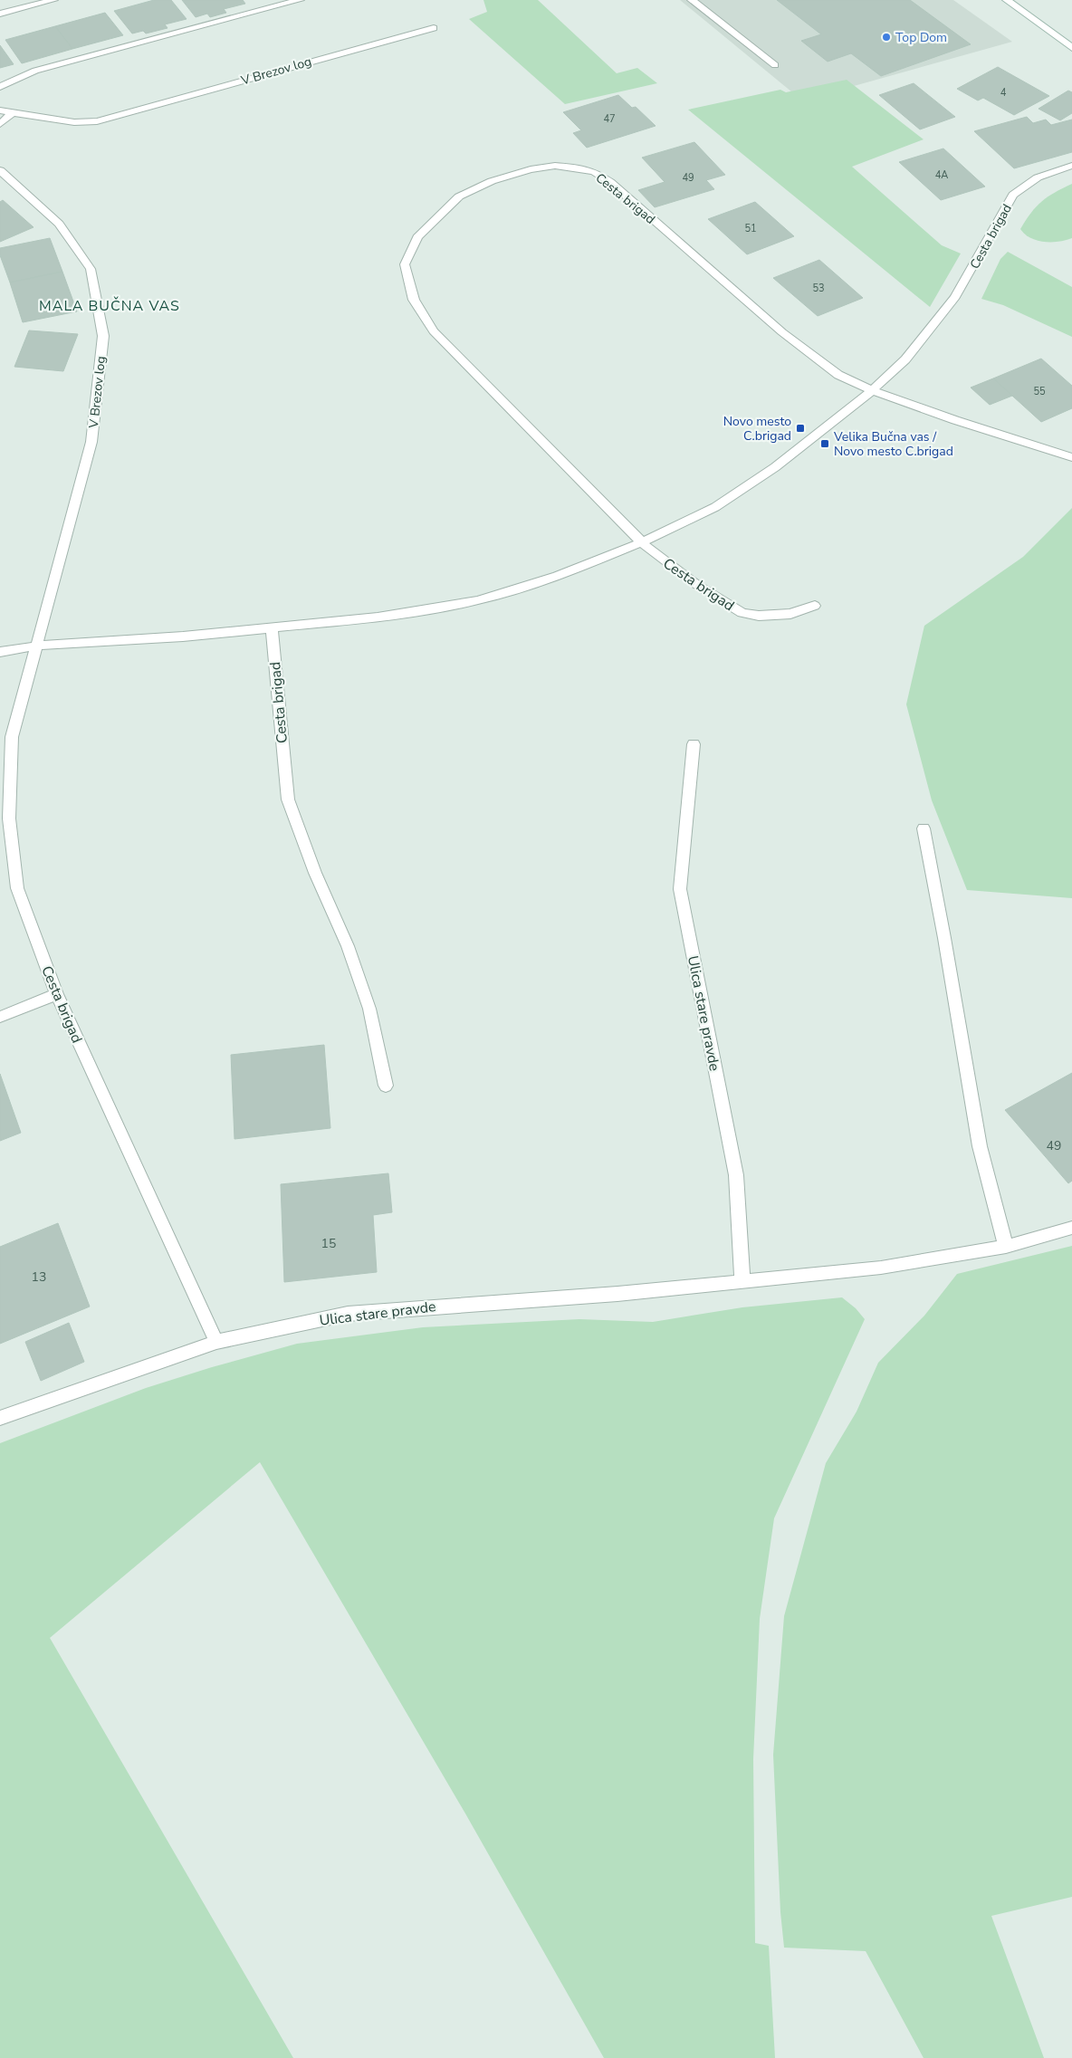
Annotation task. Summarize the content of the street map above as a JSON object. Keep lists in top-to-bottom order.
{
  "streets": {
    "street": ["V Brezov log", "Cesta brigad", "Ulica stare pravde"]
  },
  "crossings": [
    ["V Brezov log", "Cesta brigad"],
    ["Cesta brigad", "Ulica stare pravde"]
  ],
  "districts": ["MALA BUČNA VAS"],
  "places": {
    "other": ["Top Dom"],
    "transit": ["Novo mesto C.brigad", "Velika Bučna vas / Novo mesto C.brigad"]
  },
  "house_numbers": [
    "4",
    "47",
    "4A",
    "49",
    "51",
    "53",
    "55",
    "49",
    "15",
    "13"
  ]
}
